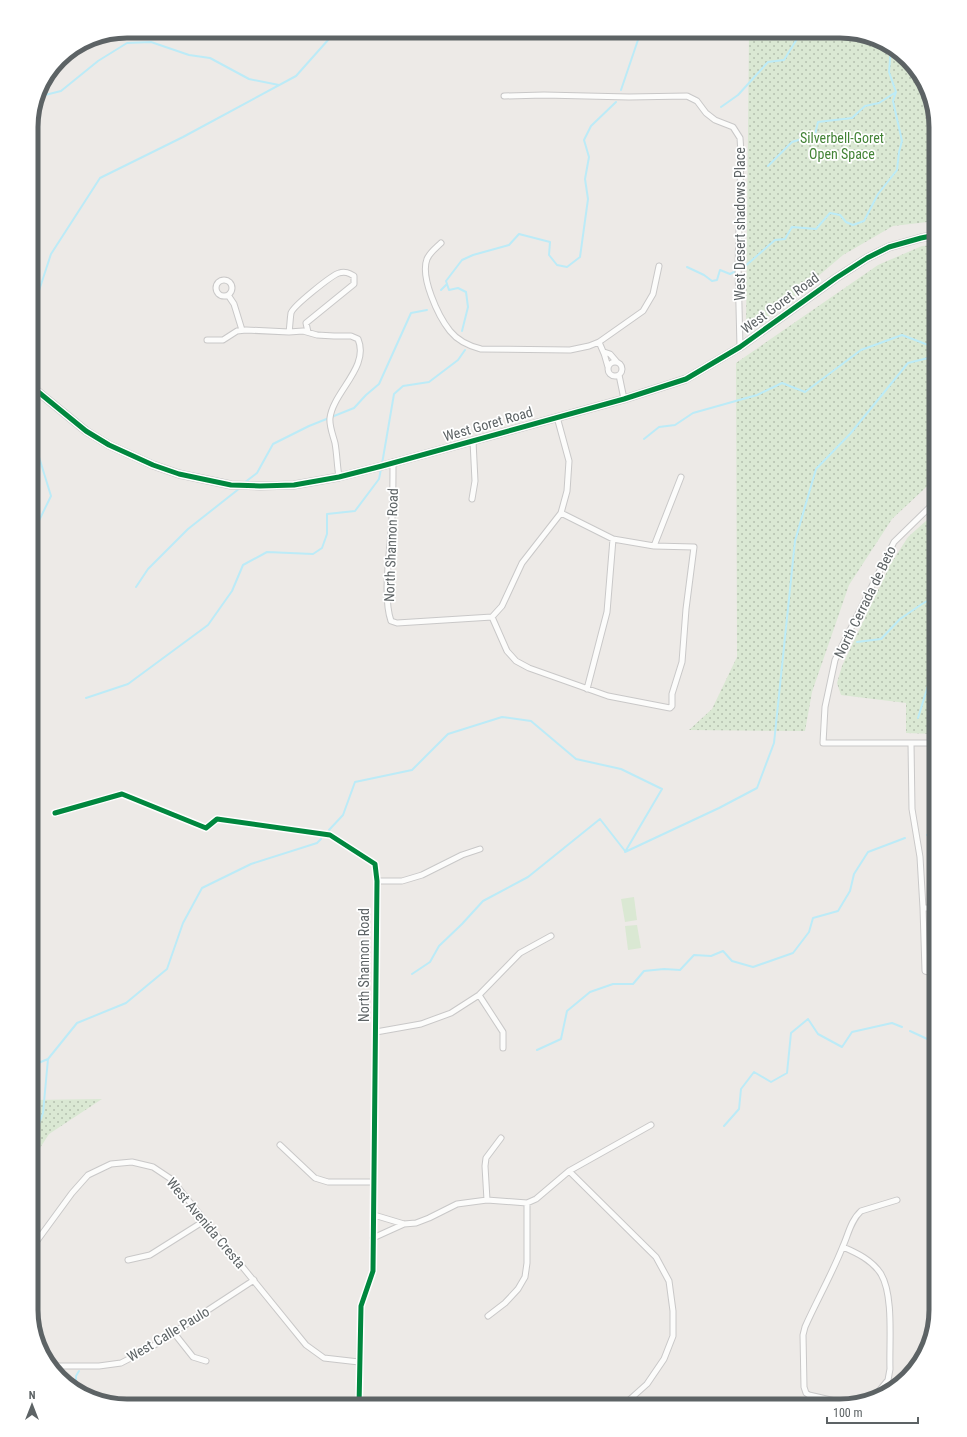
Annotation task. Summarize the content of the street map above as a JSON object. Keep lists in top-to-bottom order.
{
  "streets": {
    "street": [
      "West Desert shadows Place",
      "West Goret Road",
      "North Shannon Road",
      "North Cerrada de Beto",
      "West Avenida Cresta",
      "West Calle Paulo"
    ]
  },
  "crossings": [
    ["West Desert shadows Place", "West Goret Road"],
    ["West Goret Road", "North Shannon Road"],
    ["North Shannon Road", "West Avenida Cresta"],
    ["West Avenida Cresta", "West Calle Paulo"]
  ],
  "parks": ["Silverbell-Goret Open Space"],
  "scale_bar": "100 m",
  "north": "top"
}
